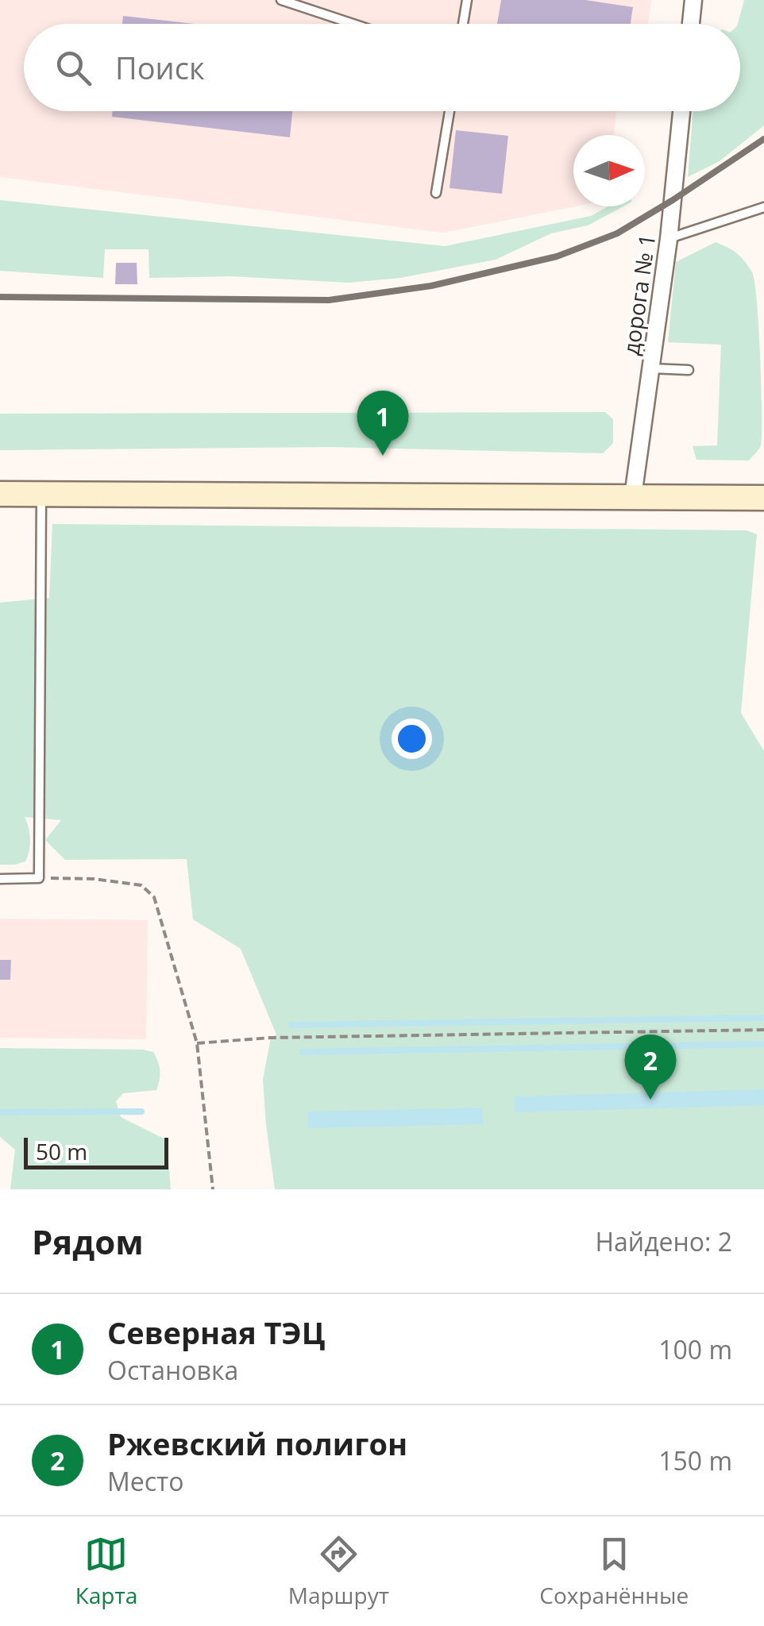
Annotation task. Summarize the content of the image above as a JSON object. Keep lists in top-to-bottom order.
{
  "streets": {
    "street": ["дорога № 1"]
  },
  "scale_bar": "50 m",
  "north": "right",
  "page": {
    "search": "Поиск",
    "pins": ["1", "2"],
    "scale": "50 m",
    "heading": ["Рядом", "Найдено: 2"],
    "list": [
      {
        "mark": "1",
        "name": "Северная ТЭЦ",
        "note": "Остановка",
        "value": "100 m"
      },
      {
        "mark": "2",
        "name": "Ржевский полигон",
        "note": "Место",
        "value": "150 m"
      }
    ],
    "nav": ["Карта", "Маршрут", "Сохранённые"]
  }
}
